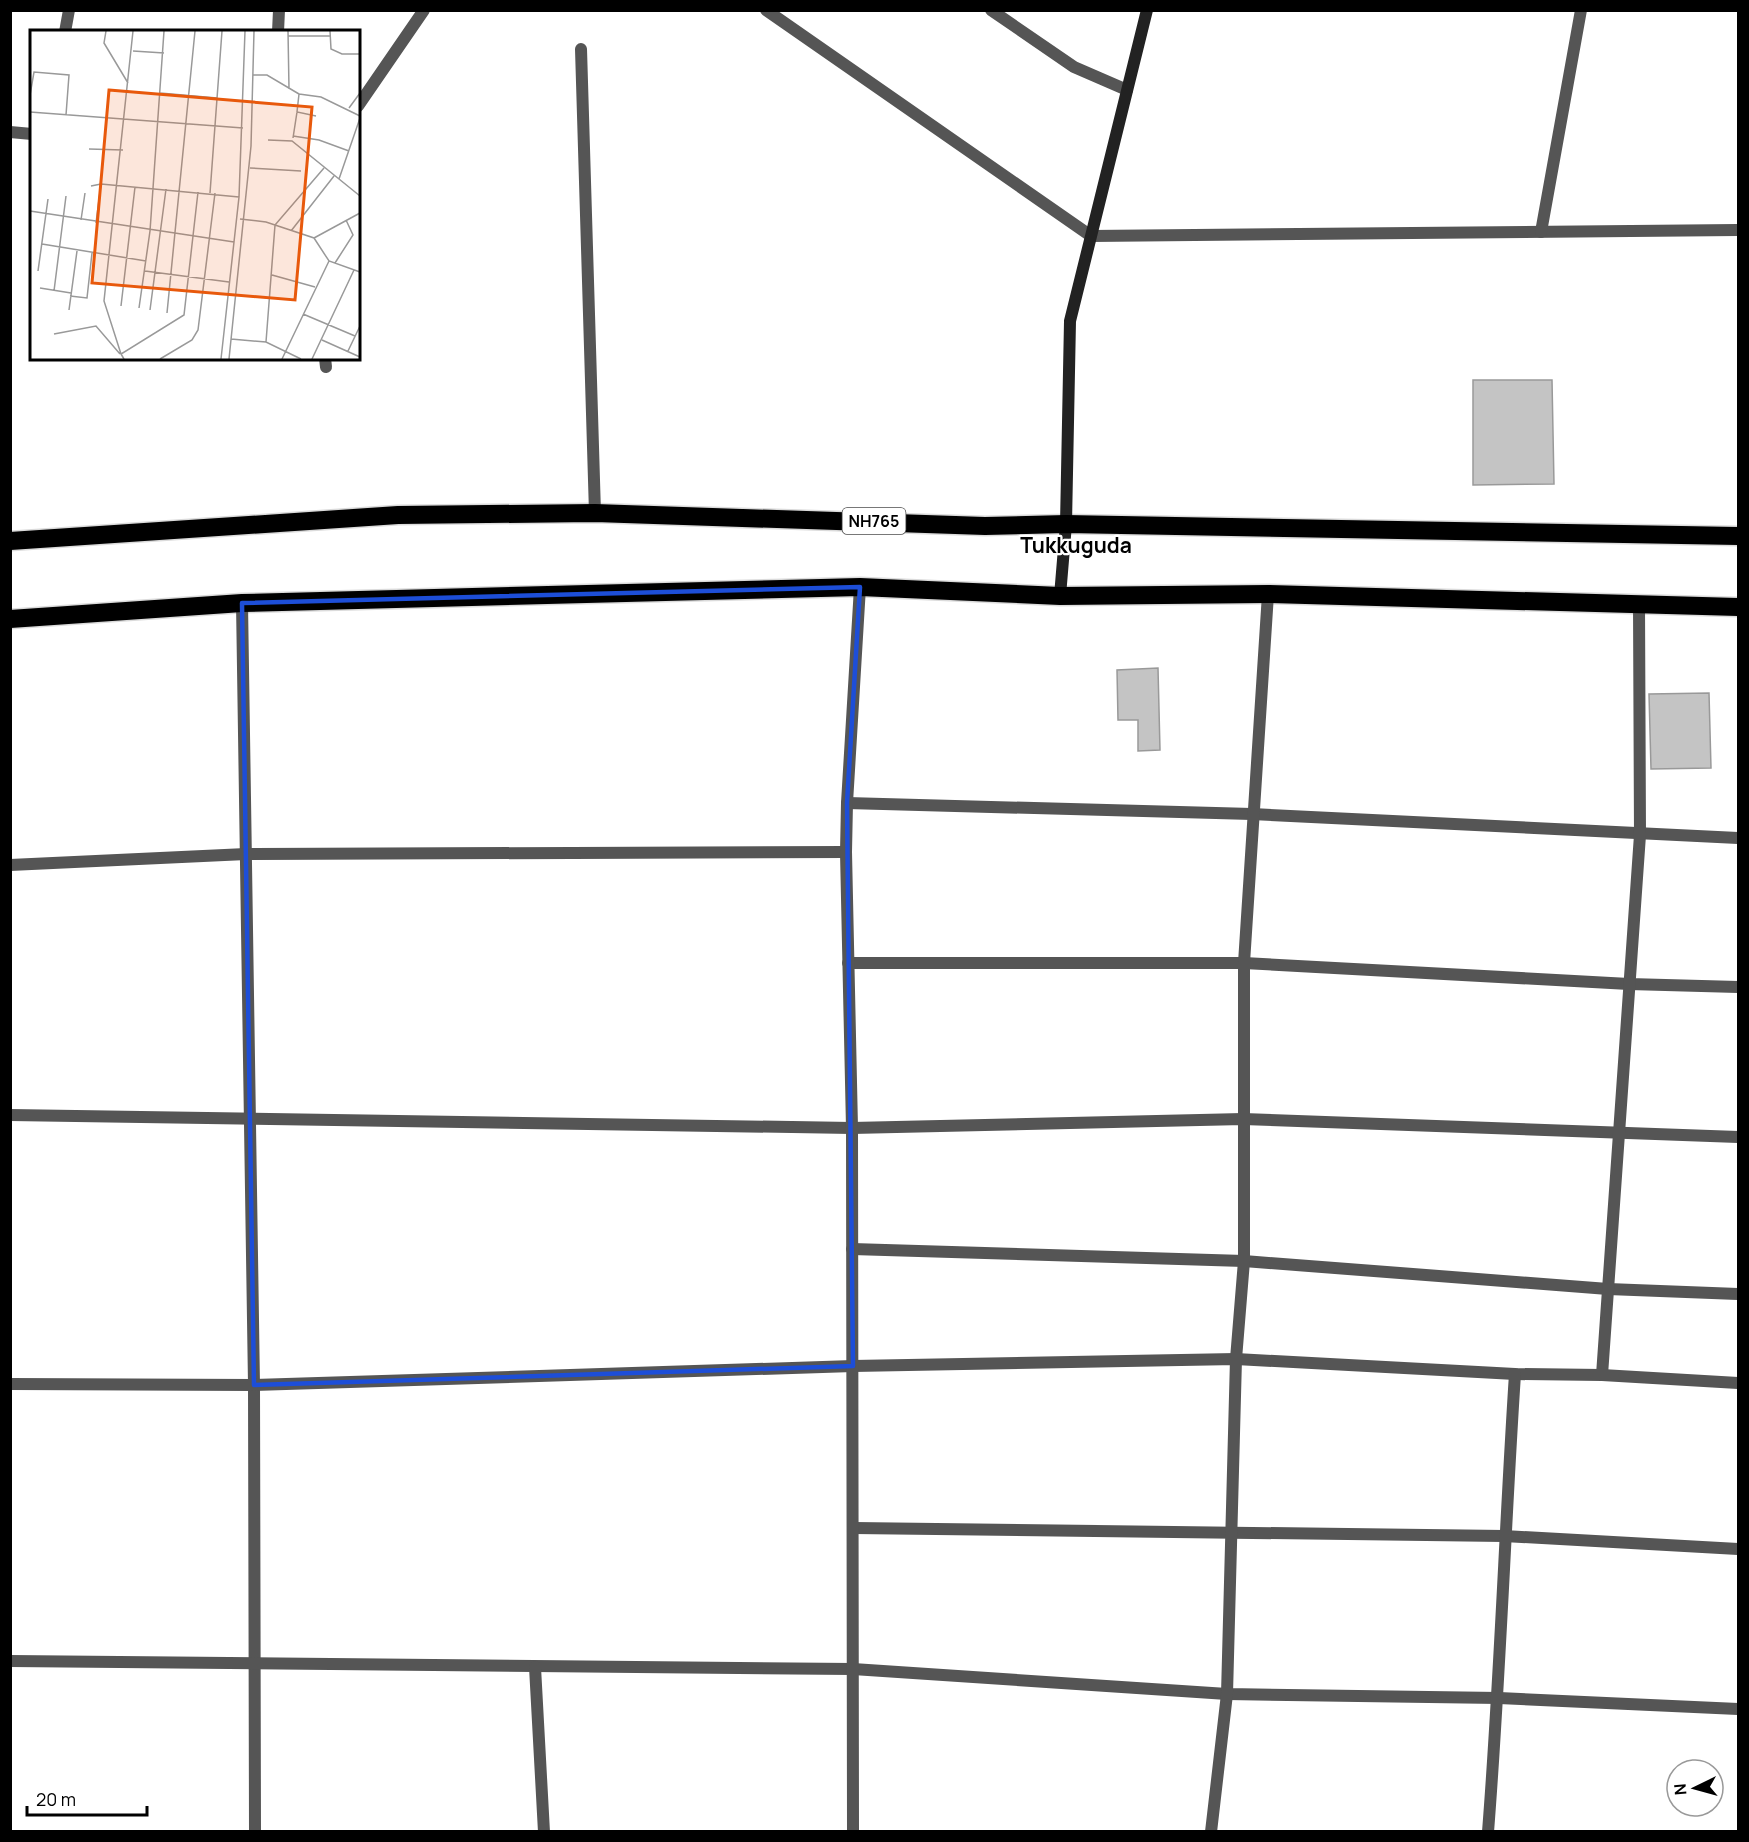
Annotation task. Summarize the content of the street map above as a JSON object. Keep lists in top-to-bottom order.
{
  "streets": {
    "highway": ["NH765"]
  },
  "districts": ["Tukkuguda"],
  "scale_bar": "20 m",
  "north": "left"
}
